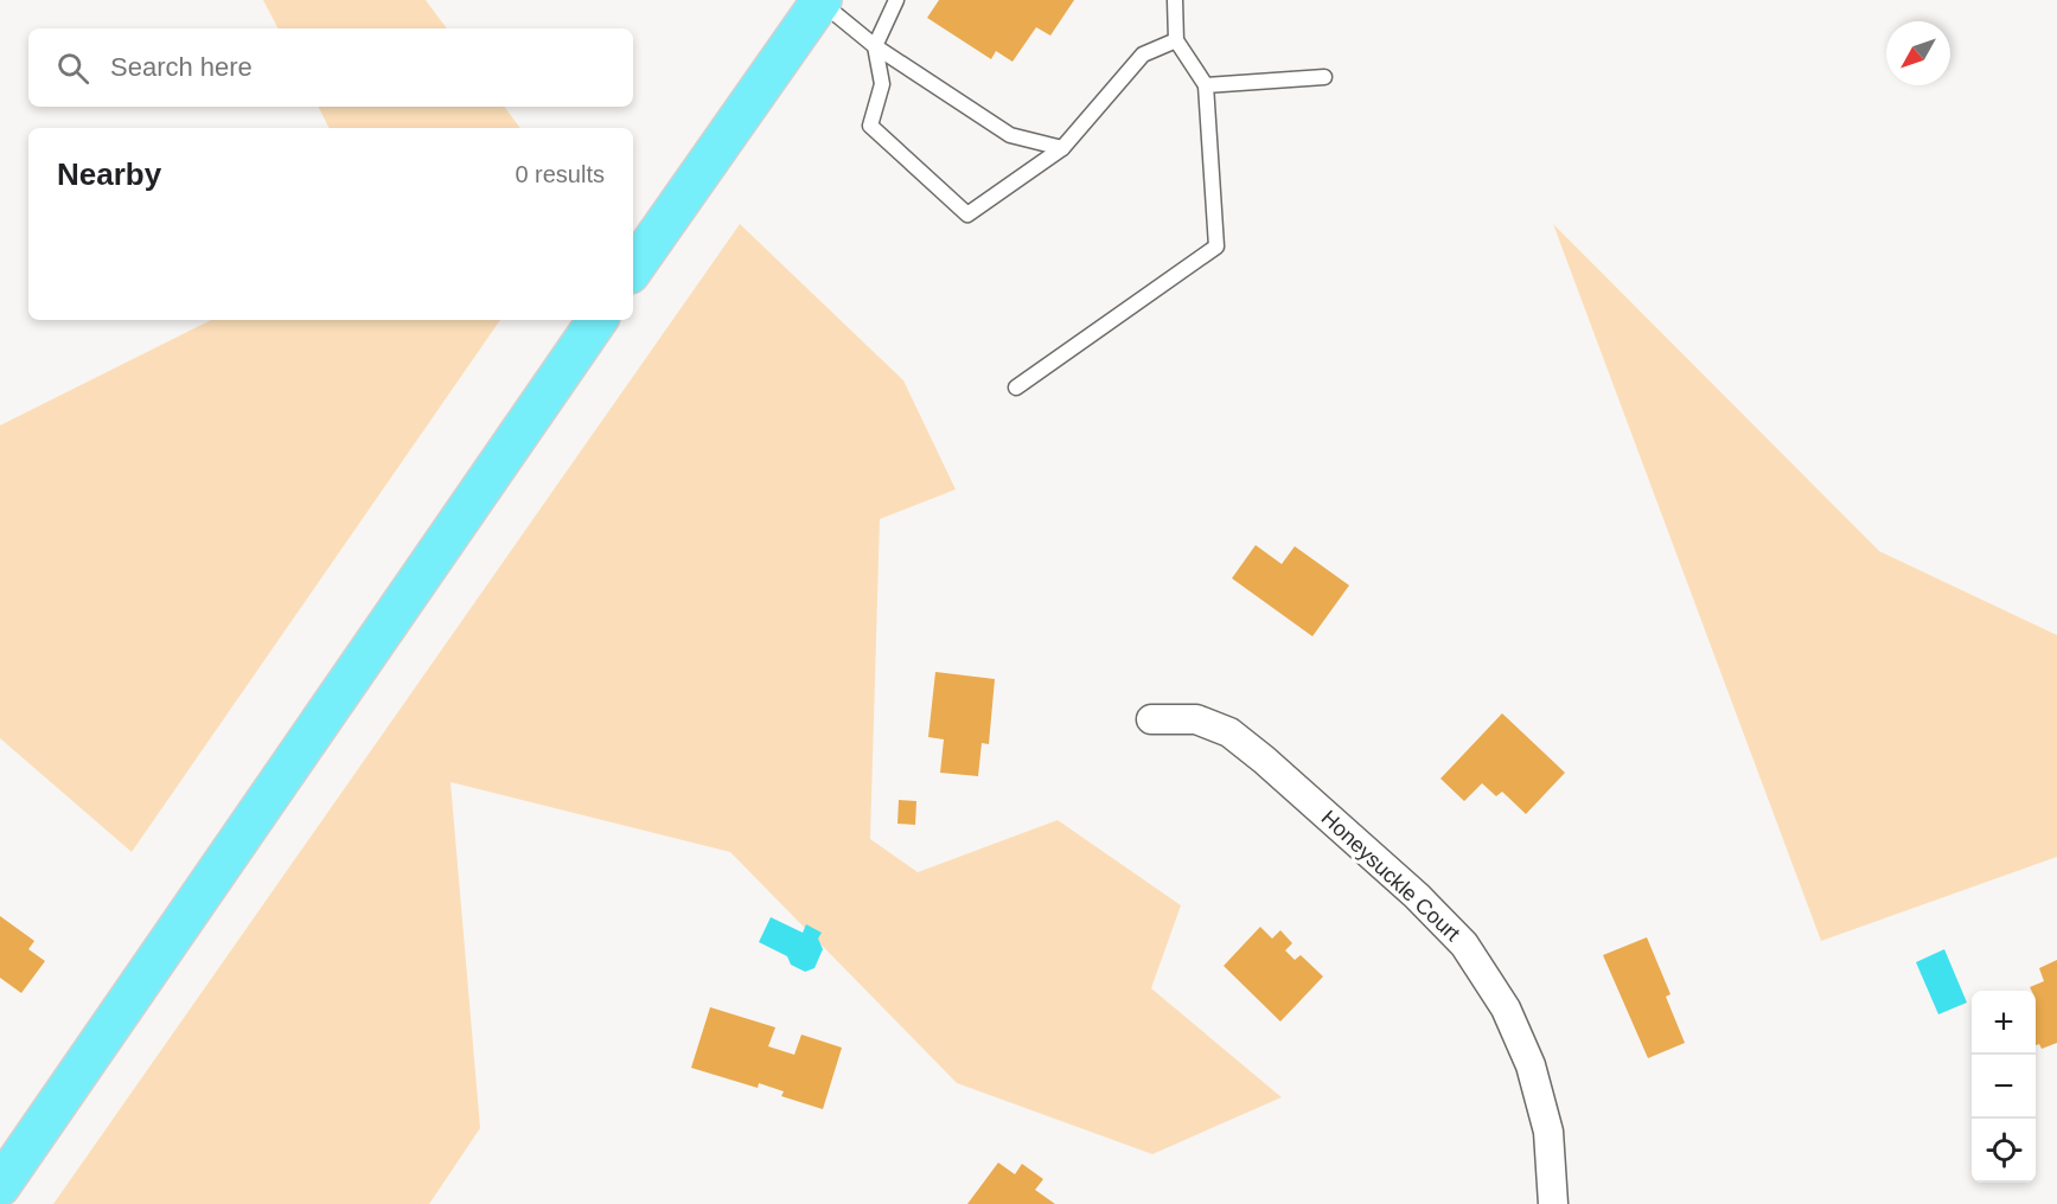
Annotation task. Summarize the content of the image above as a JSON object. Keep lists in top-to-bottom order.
{
  "streets": {
    "street": ["Honeysuckle Court"]
  },
  "north": "bottom left",
  "page": {
    "search": "Search here",
    "heading": ["Nearby", "0 results"],
    "map_buttons": ["+", "−"]
  }
}
